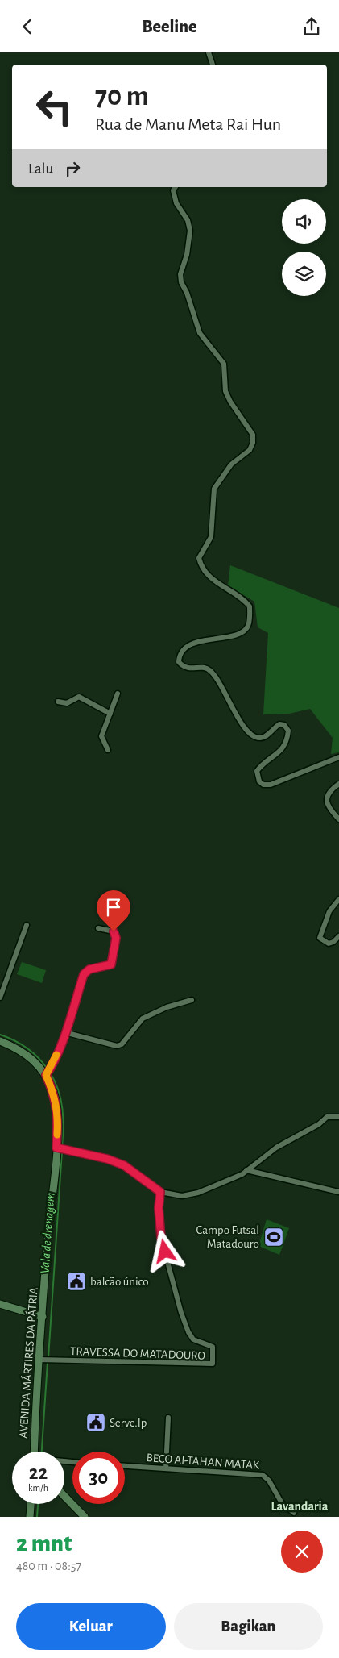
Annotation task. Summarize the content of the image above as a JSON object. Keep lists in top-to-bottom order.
{
  "streets": {
    "main road": ["AVENIDA MÁRTIRES DA PÁTRIA"],
    "street": ["TRAVESSA DO MATADOURO", "BECO AI-TAHAN MATAK"]
  },
  "crossings": [
    ["TRAVESSA DO MATADOURO", "AVENIDA MÁRTIRES DA PÁTRIA"]
  ],
  "districts": ["Lavandaria"],
  "water": ["Vala de drenagem"],
  "places": {
    "sports": ["Campo Futsal Matadouro"],
    "public building": ["balcão único", "Serve.Ip"]
  },
  "page": {
    "header": "Beeline",
    "turn": ["70 m", "Rua de Manu Meta Rai Hun"],
    "then": "Lalu",
    "speed": "22 km/h",
    "limit": "30",
    "heading": ["2 mnt", "480 m · 08:57"],
    "buttons": ["Keluar", "Bagikan"]
  }
}
